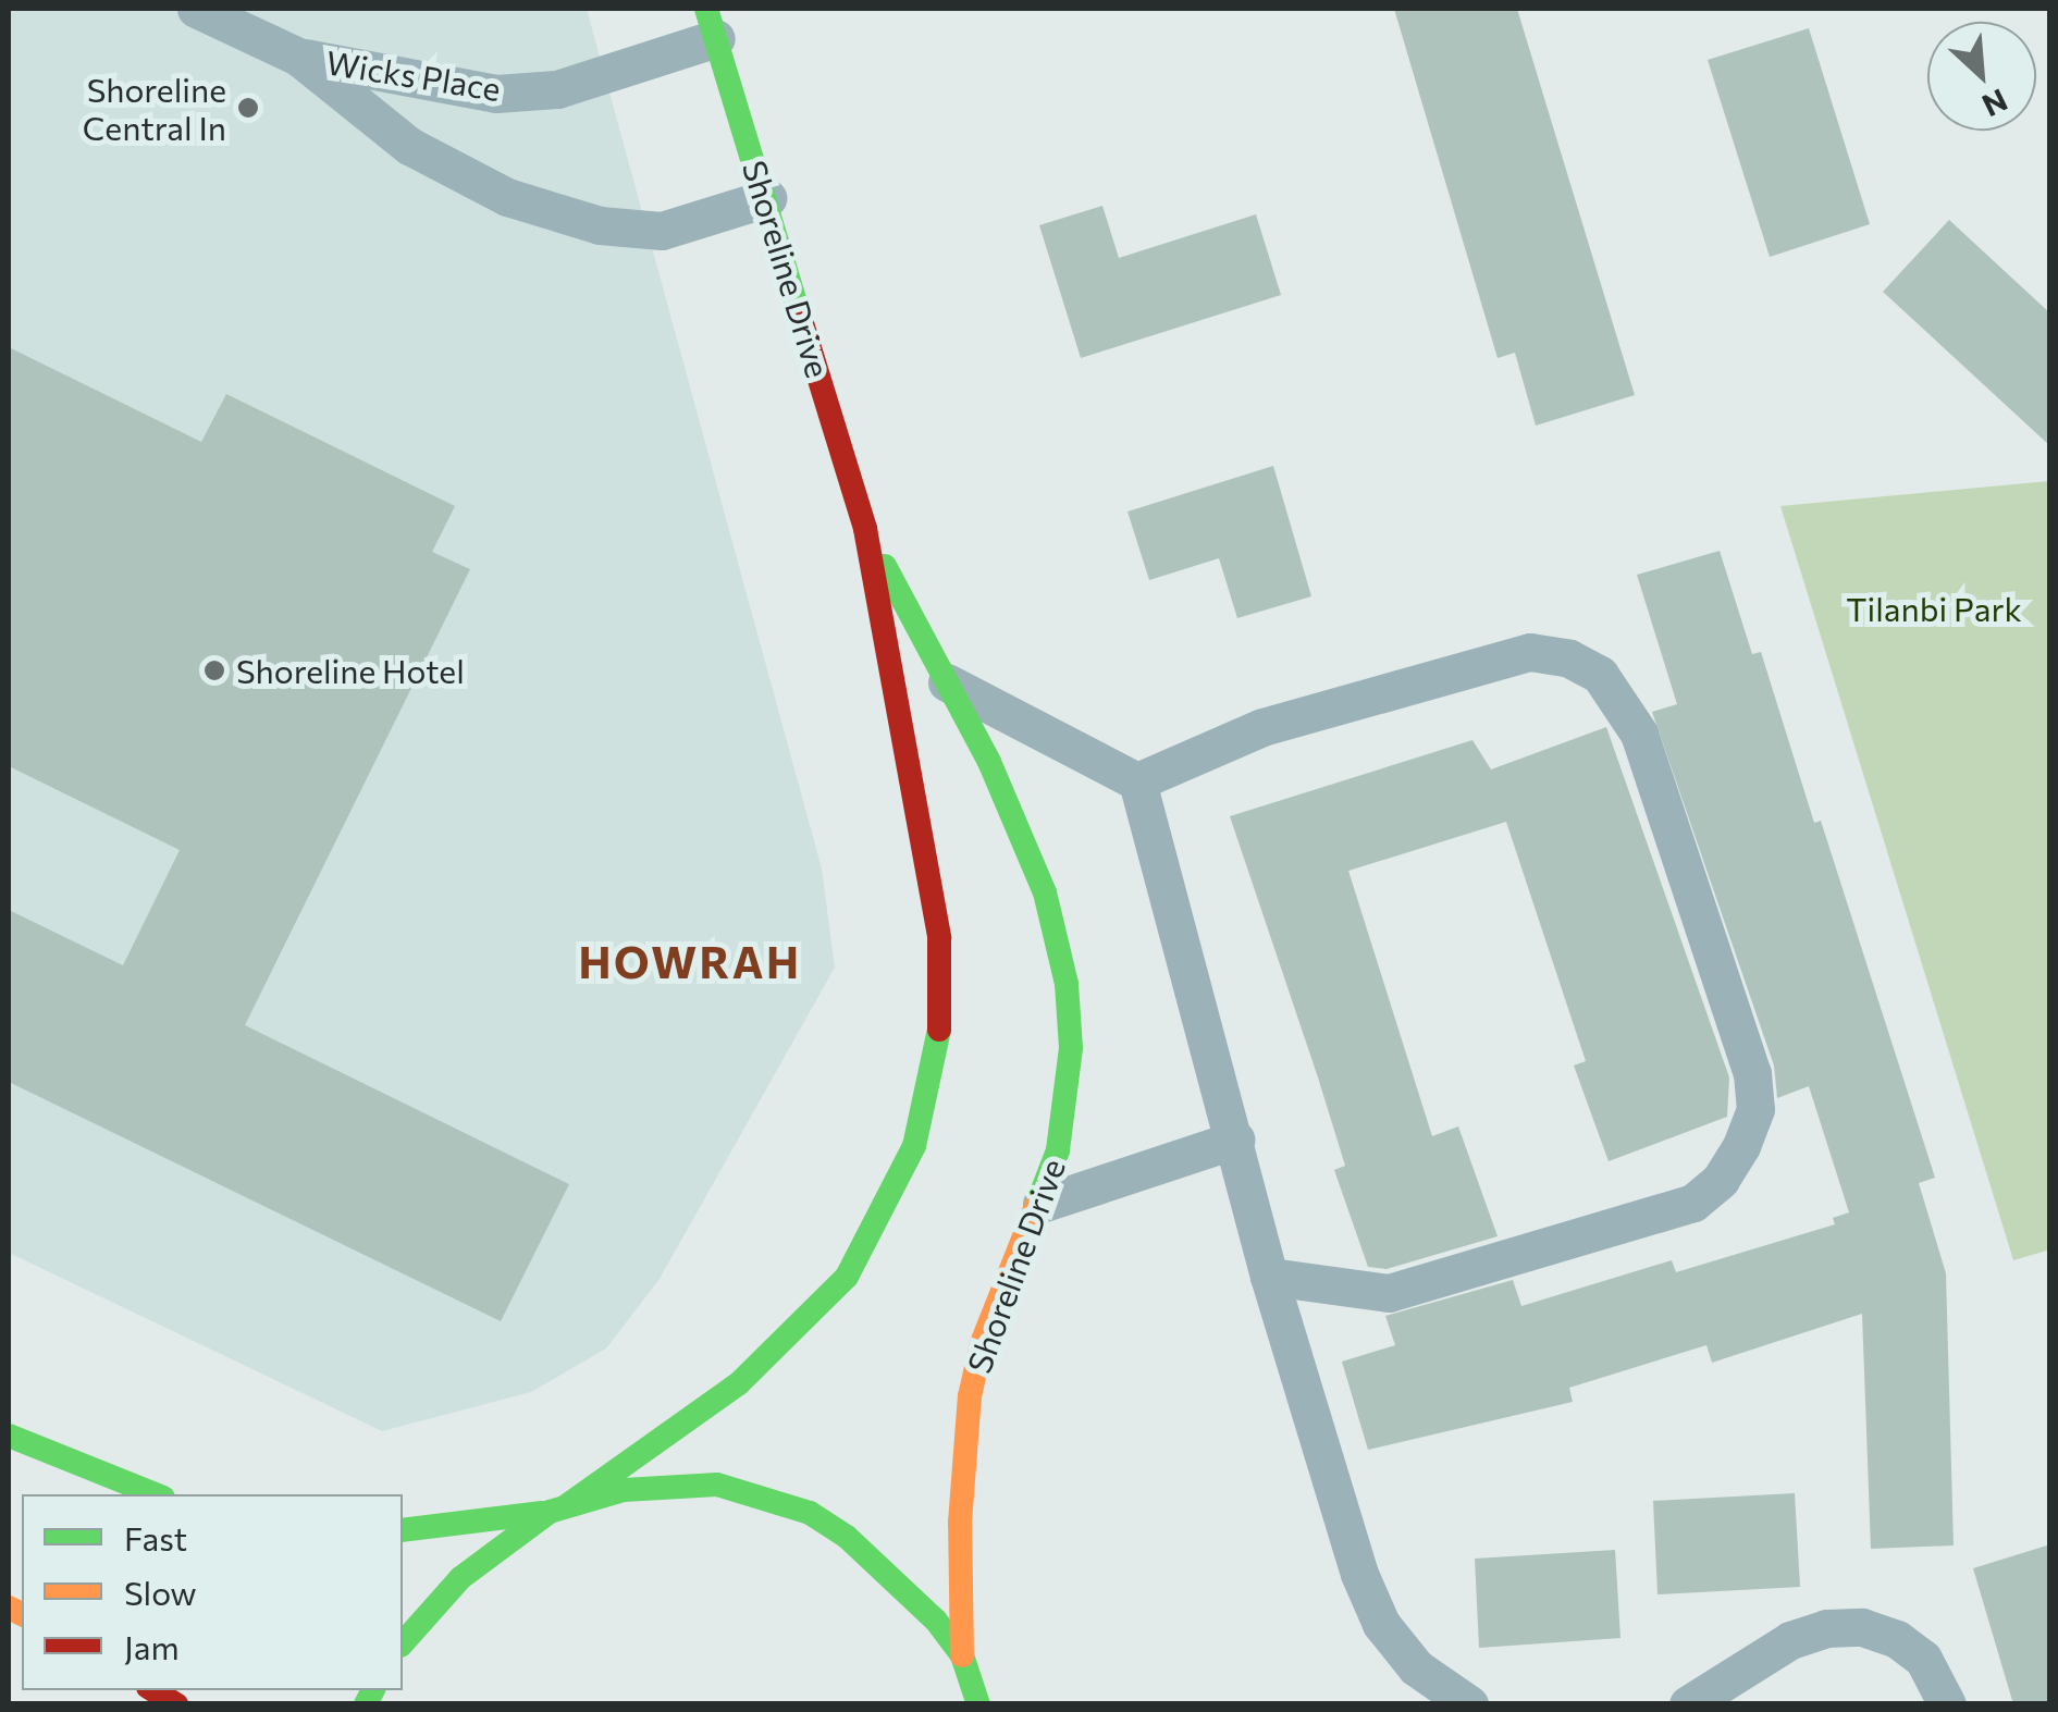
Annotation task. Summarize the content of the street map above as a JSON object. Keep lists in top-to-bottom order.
{
  "streets": {
    "main road": ["Shoreline Drive"],
    "lane": ["Wicks Place"]
  },
  "crossings": [
    ["Wicks Place", "Shoreline Drive"]
  ],
  "districts": ["HOWRAH"],
  "parks": ["Tilanbi Park"],
  "places": ["Shoreline Central In", "Shoreline Hotel"],
  "legend": ["Fast", "Slow", "Jam"],
  "north": "bottom right"
}
